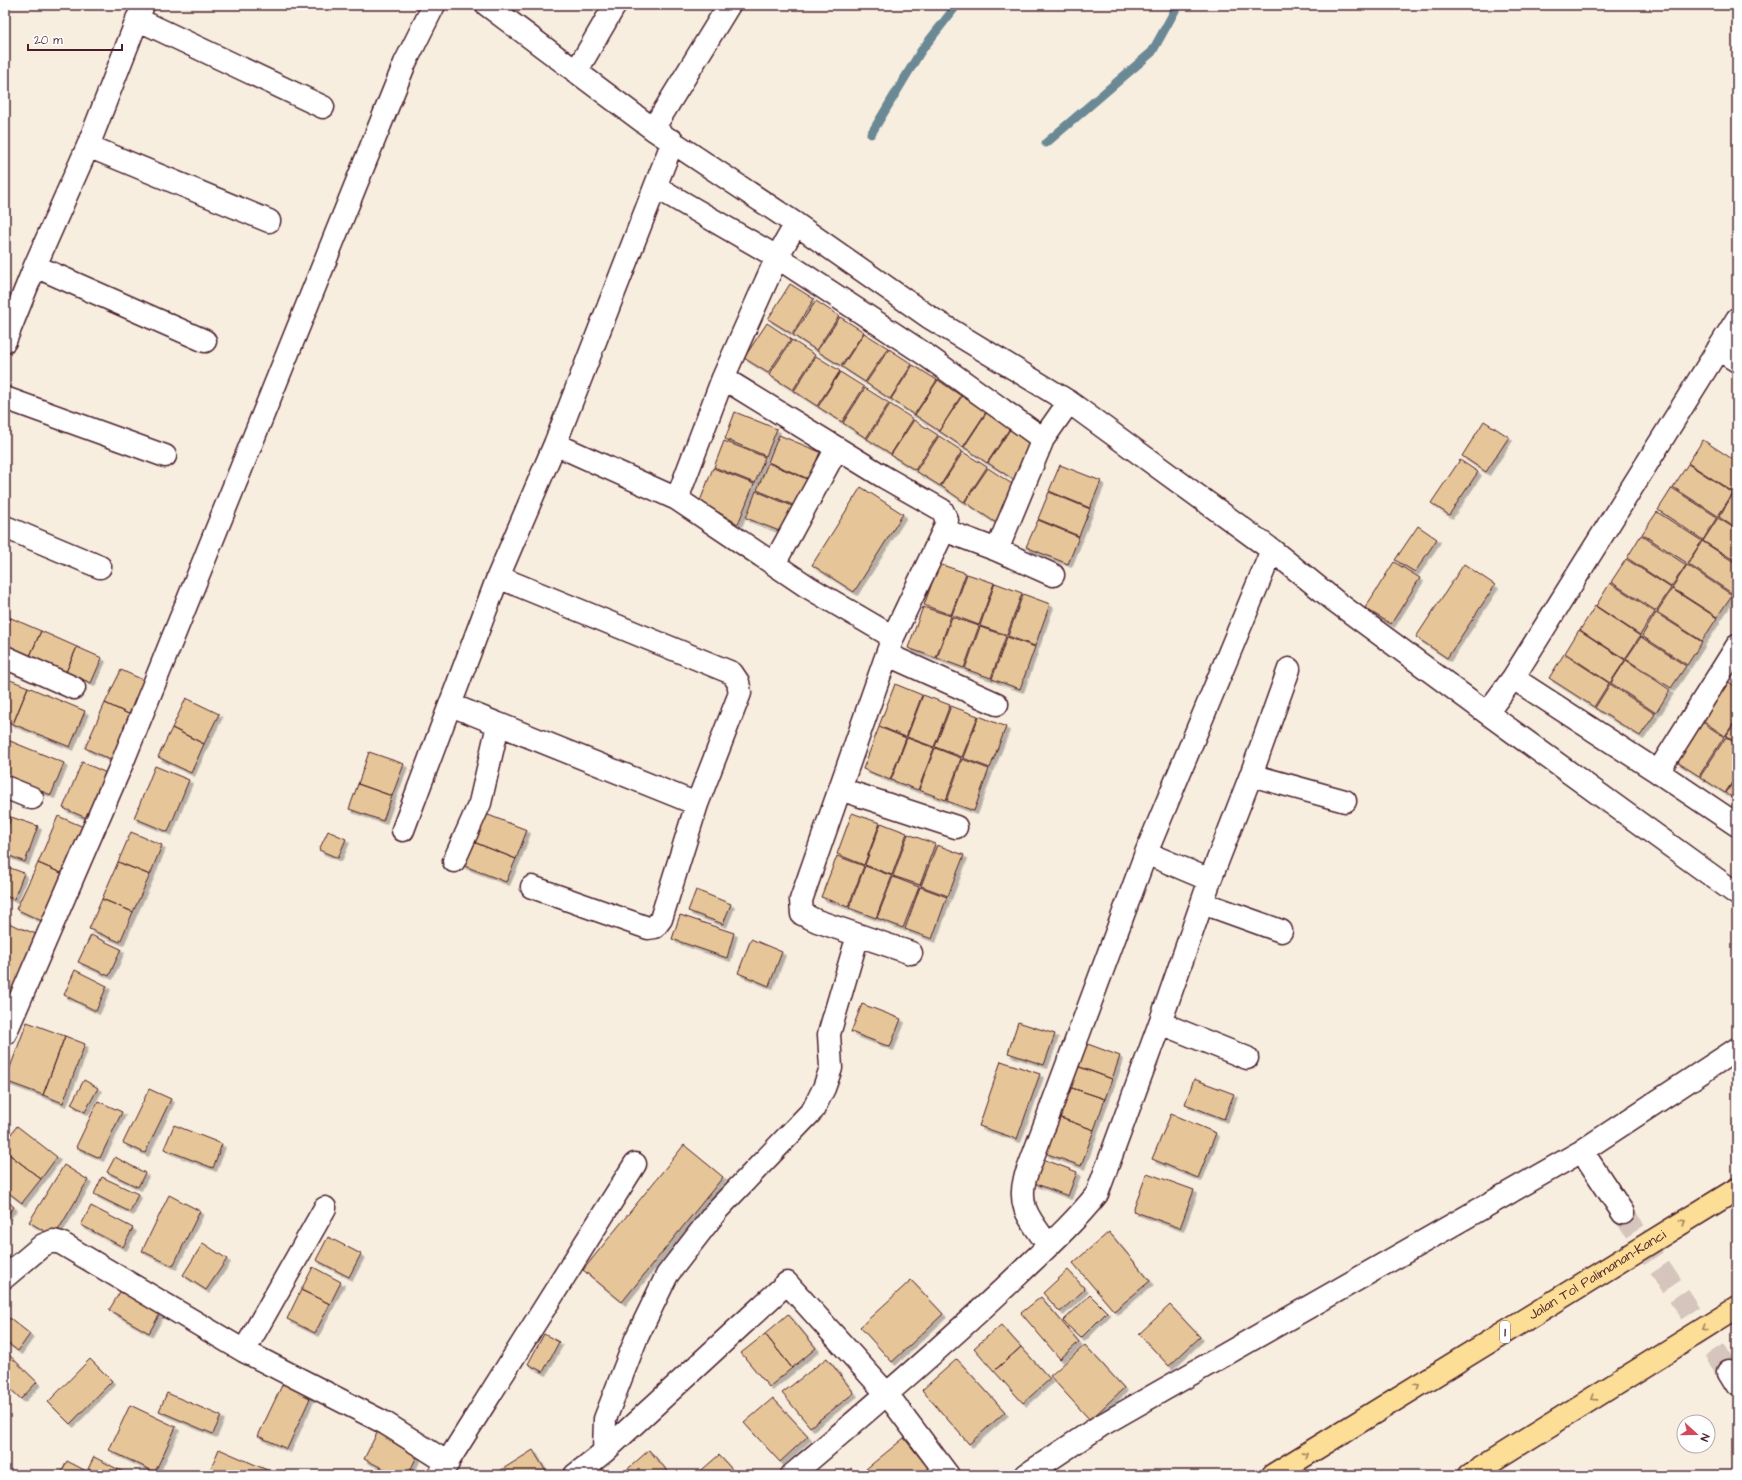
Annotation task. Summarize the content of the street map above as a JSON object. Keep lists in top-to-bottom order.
{
  "streets": {
    "highway": ["Jalan Tol Palimanan–Kanci", "1"]
  },
  "scale_bar": "20 m",
  "north": "right"
}
